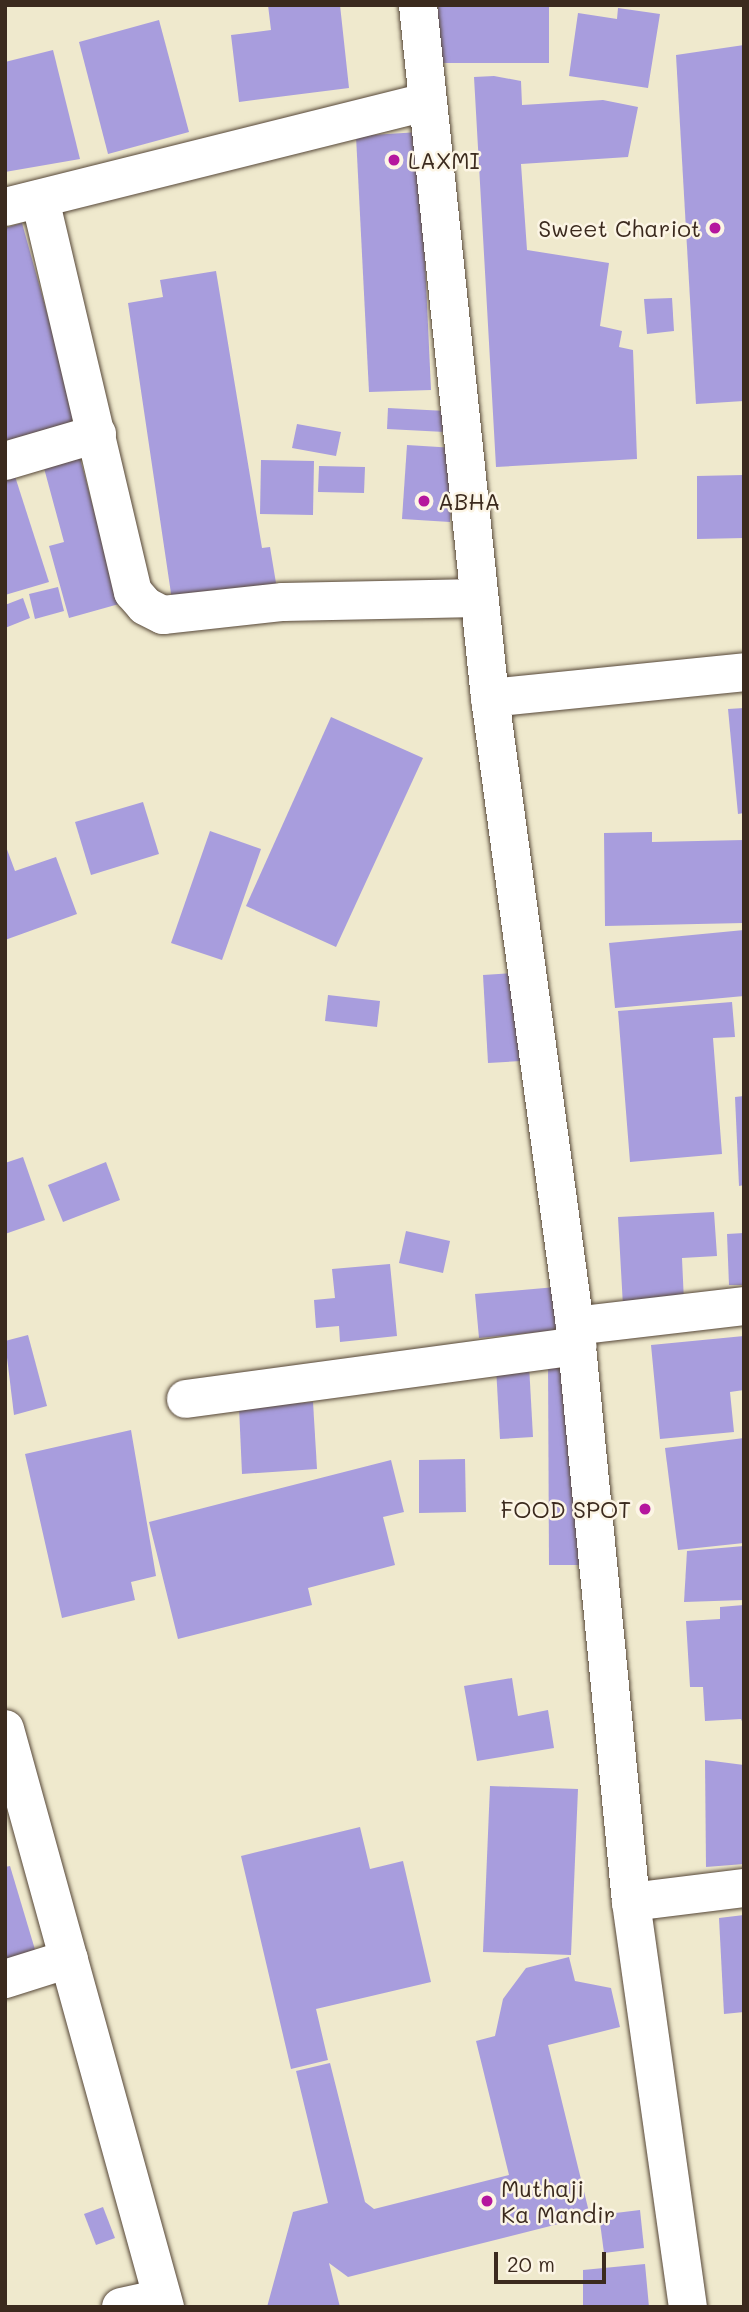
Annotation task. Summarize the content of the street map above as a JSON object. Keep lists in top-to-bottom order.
{
  "places": [
    "LAXMI",
    "Sweet Chariot",
    "ABHA",
    "FOOD SPOT",
    "Muthaji Ka Mandir"
  ],
  "scale_bar": "20 m"
}
